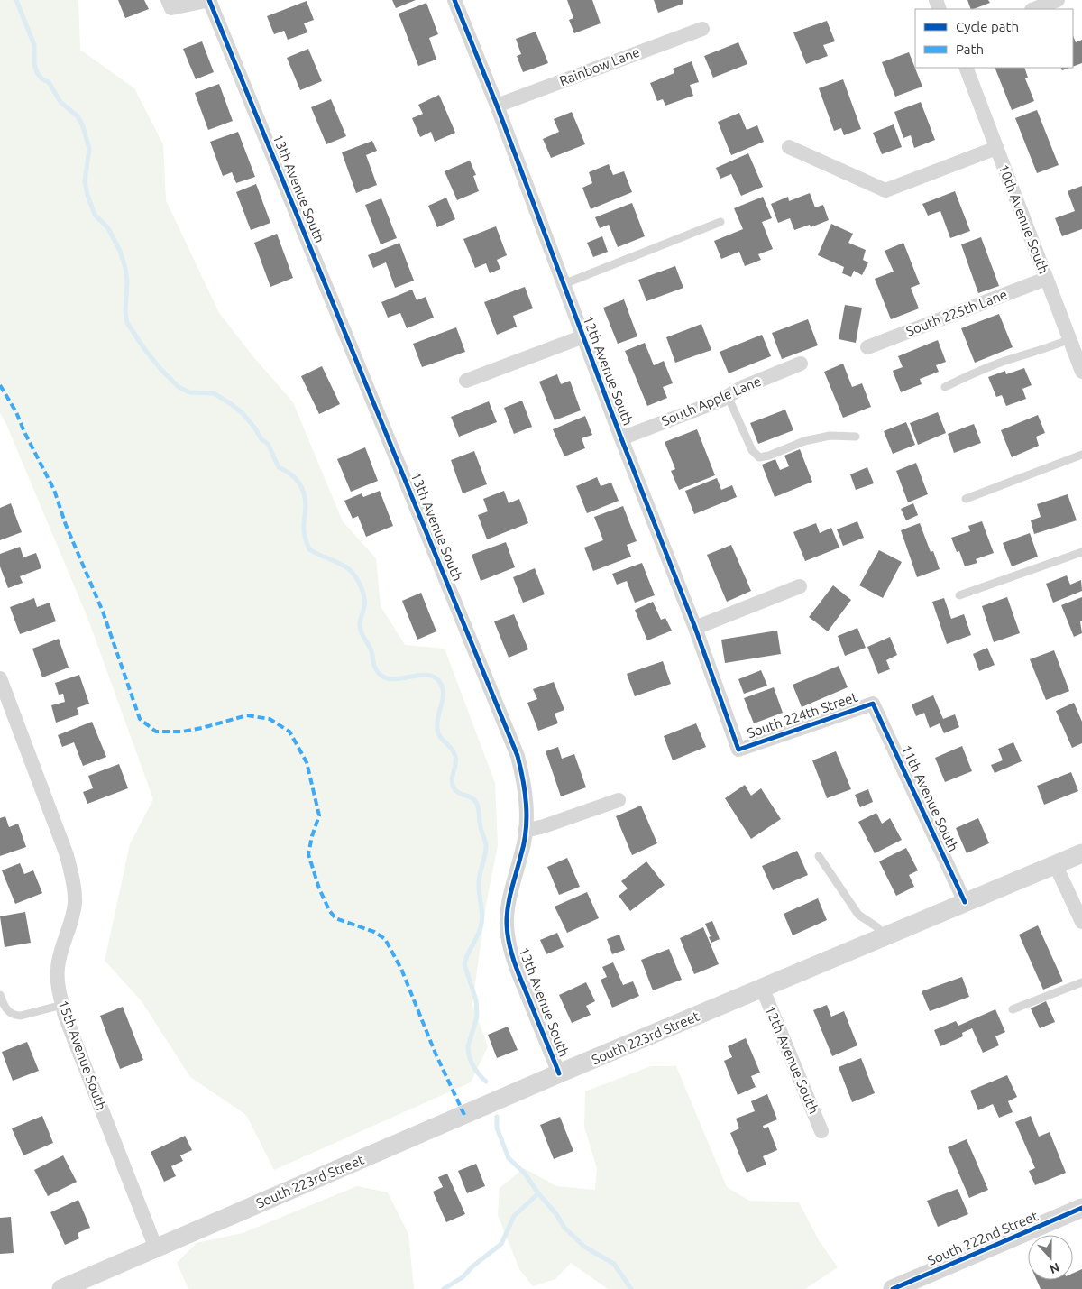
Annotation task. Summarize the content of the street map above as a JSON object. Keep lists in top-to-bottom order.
{
  "streets": {
    "street": [
      "Rainbow Lane",
      "13th Avenue South",
      "10th Avenue South",
      "South 225th Lane",
      "12th Avenue South",
      "South Apple Lane",
      "South 224th Street",
      "11th Avenue South",
      "South 223rd Street",
      "15th Avenue South",
      "South 222nd Street"
    ]
  },
  "crossings": [
    ["Rainbow Lane", "12th Avenue South"],
    ["13th Avenue South", "South 223rd Street"],
    ["10th Avenue South", "South 225th Lane"],
    ["12th Avenue South", "South Apple Lane"],
    ["12th Avenue South", "South 224th Street"],
    ["12th Avenue South", "South 223rd Street"],
    ["South 224th Street", "11th Avenue South"],
    ["11th Avenue South", "South 223rd Street"],
    ["South 223rd Street", "15th Avenue South"]
  ],
  "legend": ["Cycle path", "Path"],
  "north": "bottom"
}
